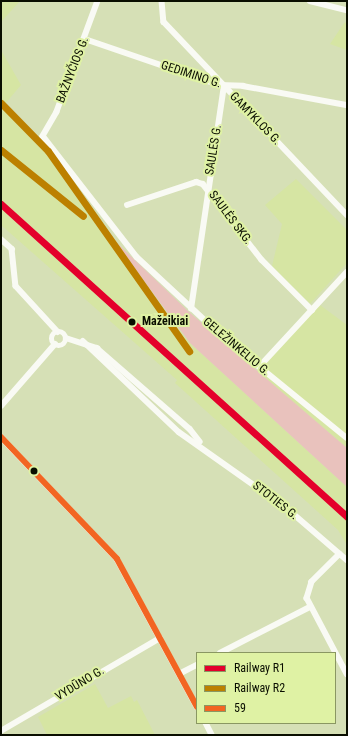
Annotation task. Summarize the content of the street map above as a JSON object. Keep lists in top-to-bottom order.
{
  "streets": {
    "street": [
      "BAŽNYČIOS G.",
      "GEDIMINO G.",
      "GAMYKLOS G.",
      "SAULĖS G.",
      "SAULĖS SKG.",
      "GELEŽINKELIO G.",
      "STOTIES G.",
      "VYDŪNO G."
    ]
  },
  "crossings": [
    ["BAŽNYČIOS G.", "GEDIMINO G."],
    ["BAŽNYČIOS G.", "GELEŽINKELIO G."],
    ["GEDIMINO G.", "GAMYKLOS G."],
    ["GEDIMINO G.", "SAULĖS G."],
    ["GAMYKLOS G.", "SAULĖS G."],
    ["SAULĖS G.", "SAULĖS SKG."],
    ["SAULĖS G.", "GELEŽINKELIO G."]
  ],
  "places": ["Mažeikiai"],
  "lines": ["rail line R2", "rail line R1", "transit line 59"],
  "legend": ["Railway R1", "Railway R2", "59"]
}
